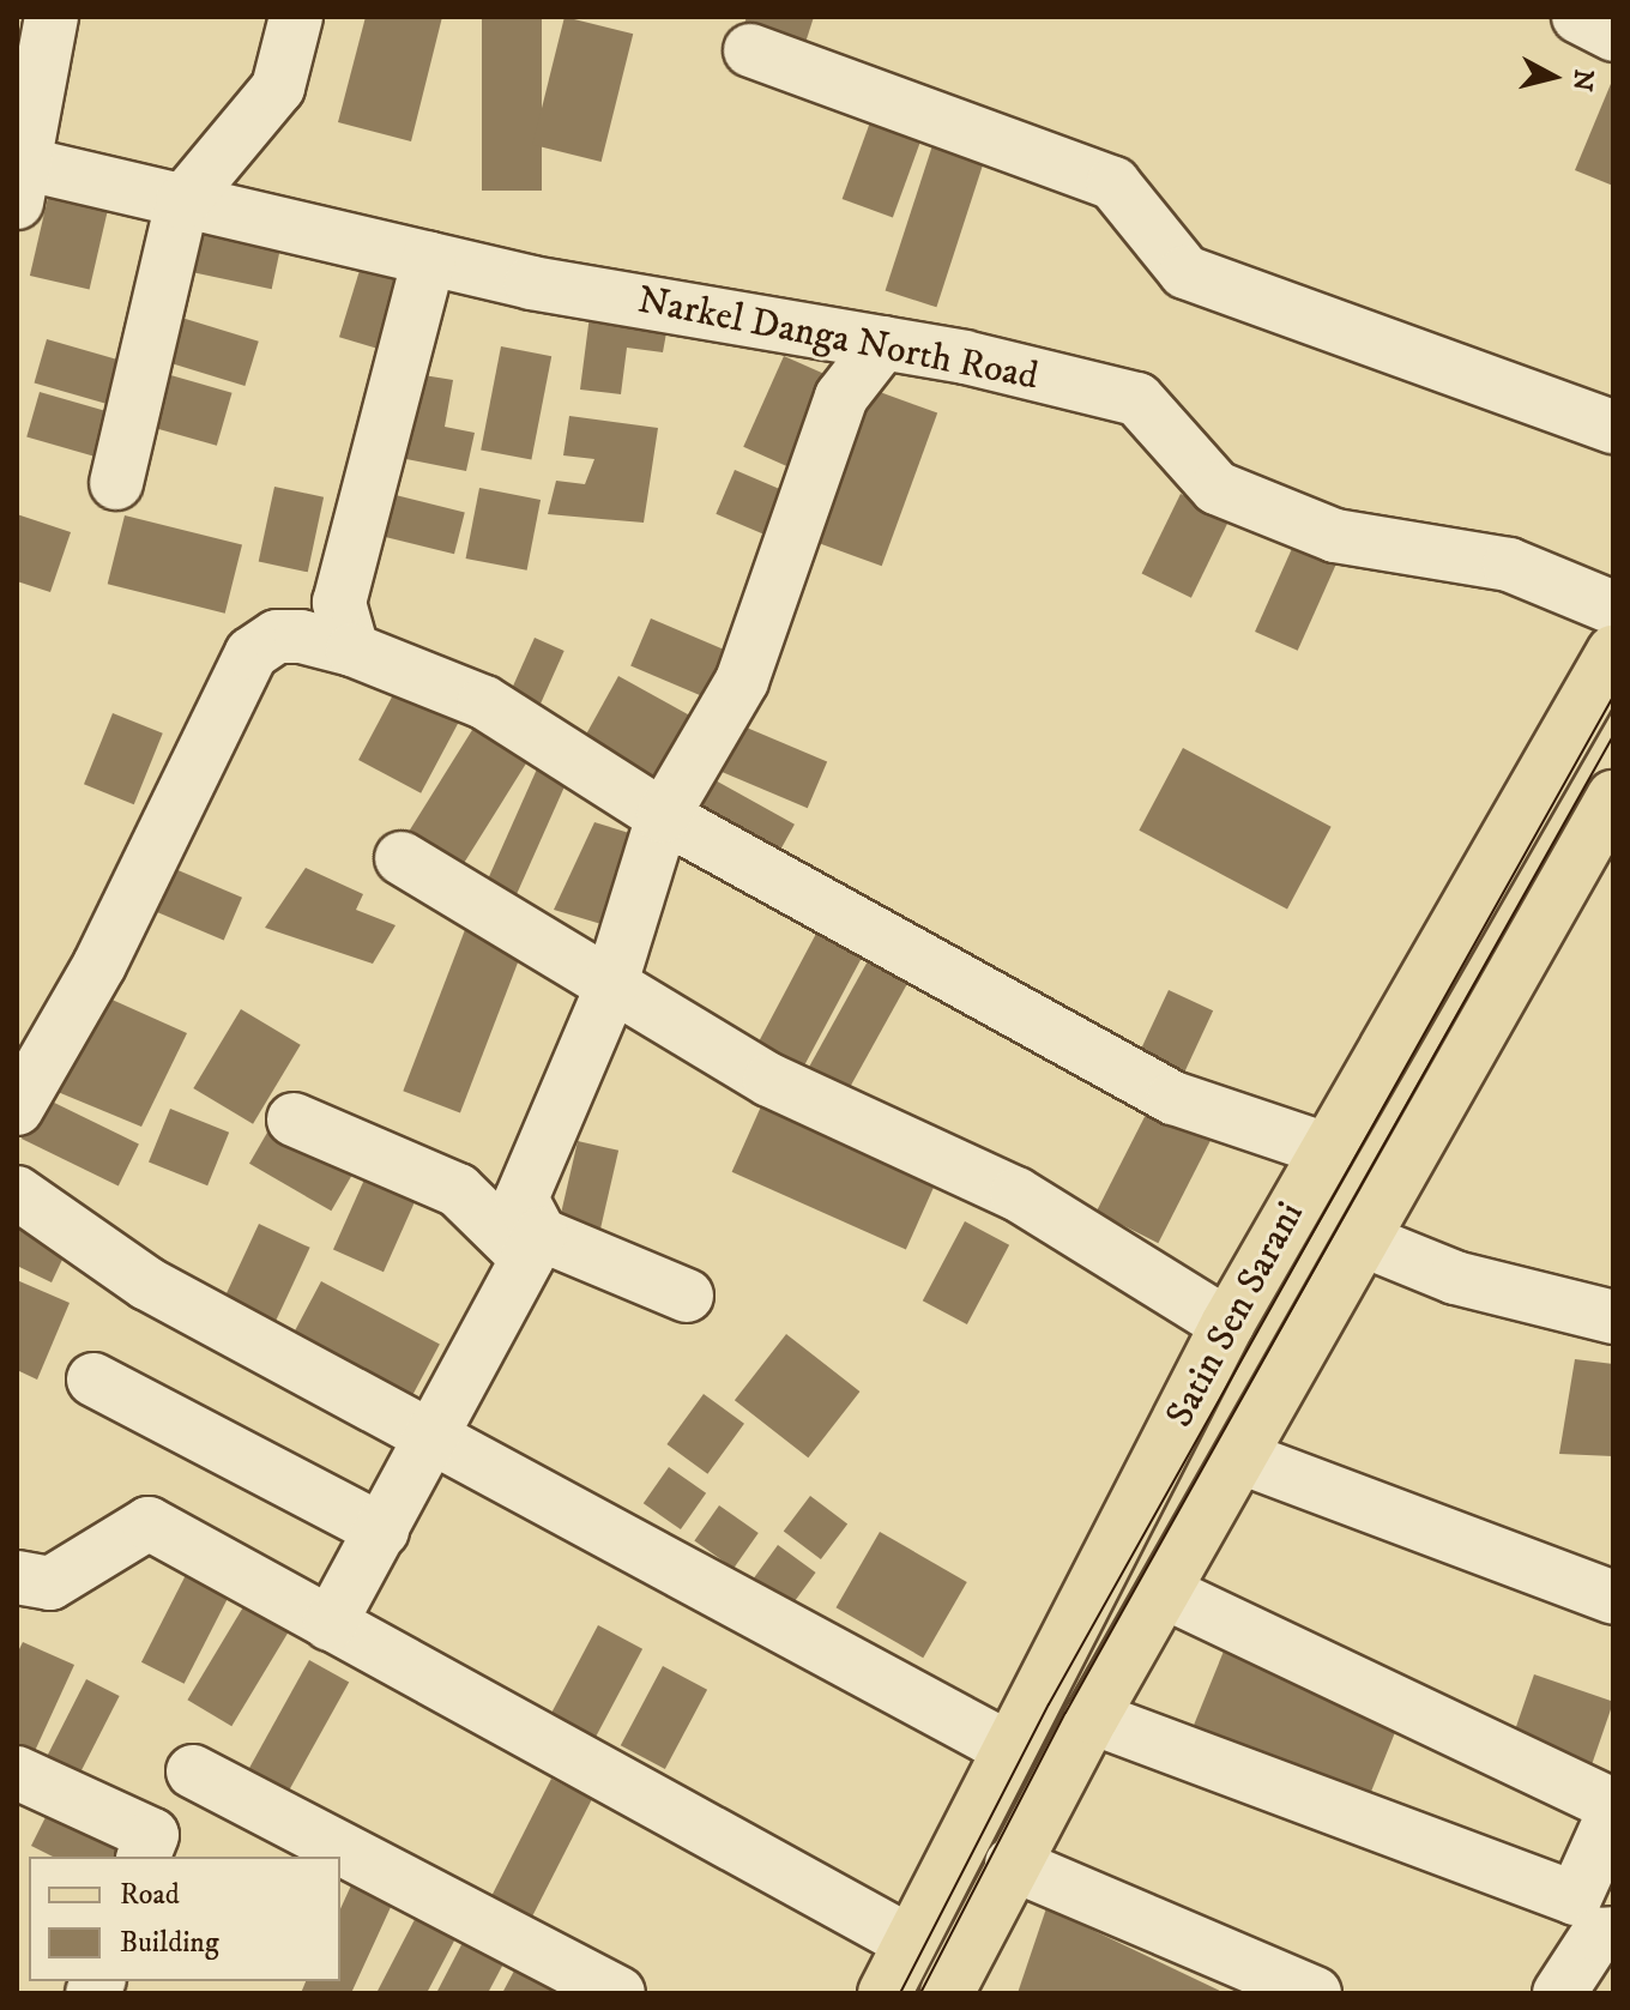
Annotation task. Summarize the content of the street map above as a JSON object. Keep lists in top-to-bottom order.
{
  "streets": {
    "main road": ["Satin Sen Sarani"],
    "street": ["Narkel Danga North Road"]
  },
  "legend": ["Road", "Building"],
  "north": "right"
}
